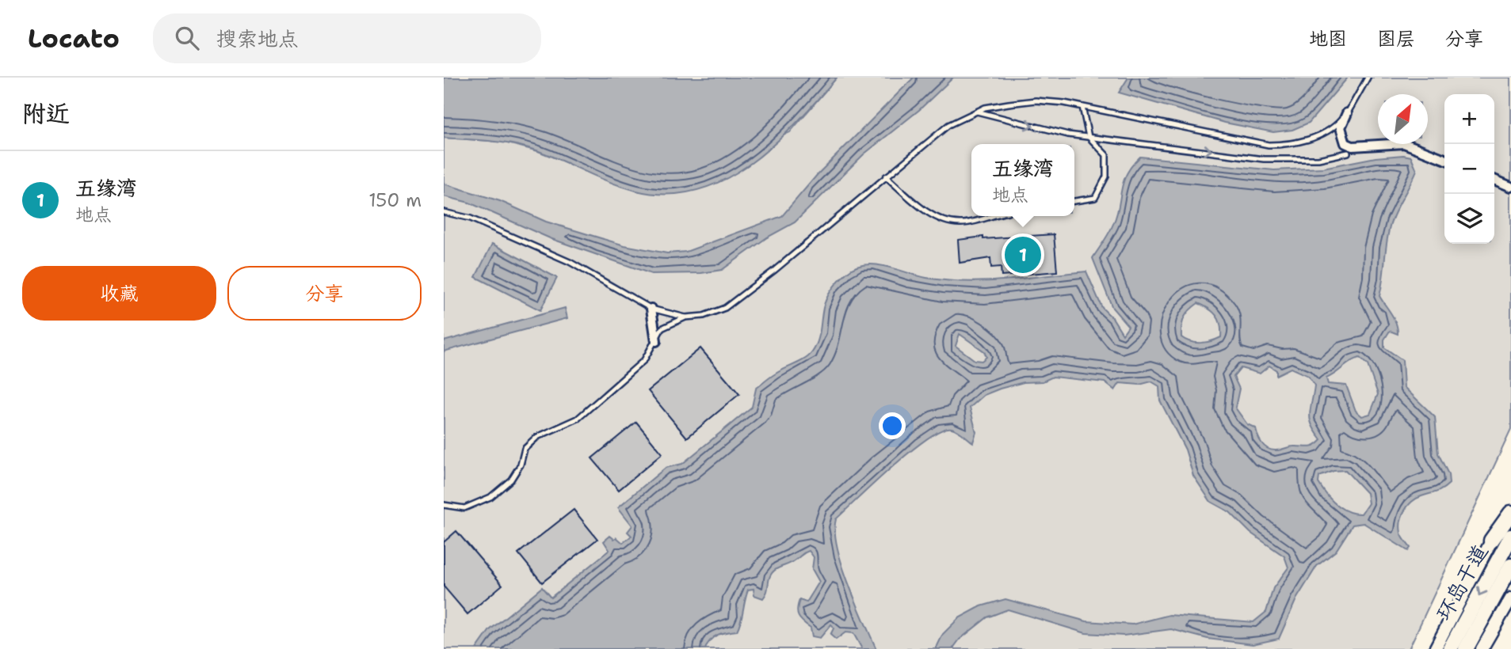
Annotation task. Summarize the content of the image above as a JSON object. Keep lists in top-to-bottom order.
{
  "streets": {
    "highway": ["环岛干道"]
  },
  "north": "top right",
  "page": {
    "header": "Locato",
    "search": "搜索地点",
    "nav": ["地图", "图层", "分享"],
    "heading": "附近",
    "map_buttons": ["+", "−"],
    "popup": ["五缘湾", "地点"],
    "list": [
      {
        "mark": "1",
        "name": "五缘湾",
        "note": "地点",
        "value": "150 m"
      }
    ],
    "pins": "1",
    "buttons": ["收藏", "分享"]
  }
}
